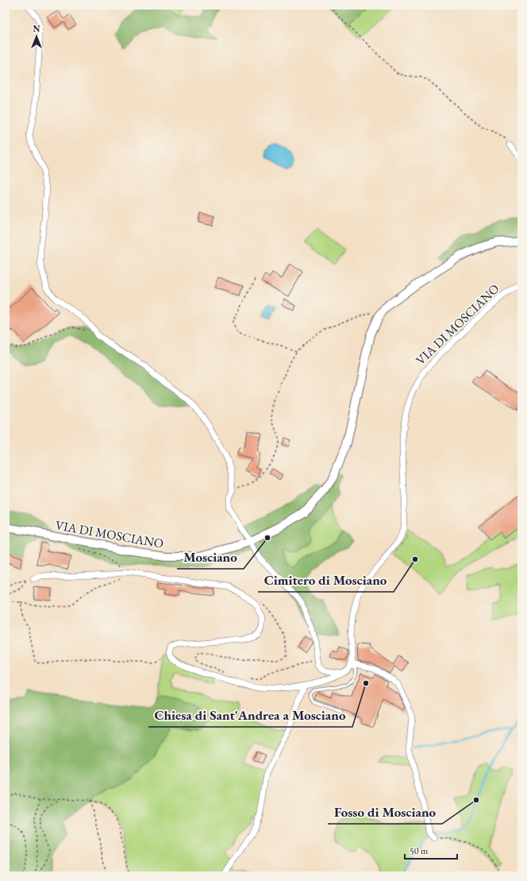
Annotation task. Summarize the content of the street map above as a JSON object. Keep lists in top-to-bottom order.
{
  "streets": {
    "main road": ["VIA DI MOSCIANO"]
  },
  "places": [
    "Mosciano",
    "Cimitero di Mosciano",
    "Chiesa di Sant'Andrea a Mosciano",
    "Fosso di Mosciano"
  ],
  "scale_bar": "50 m",
  "north": "top"
}
